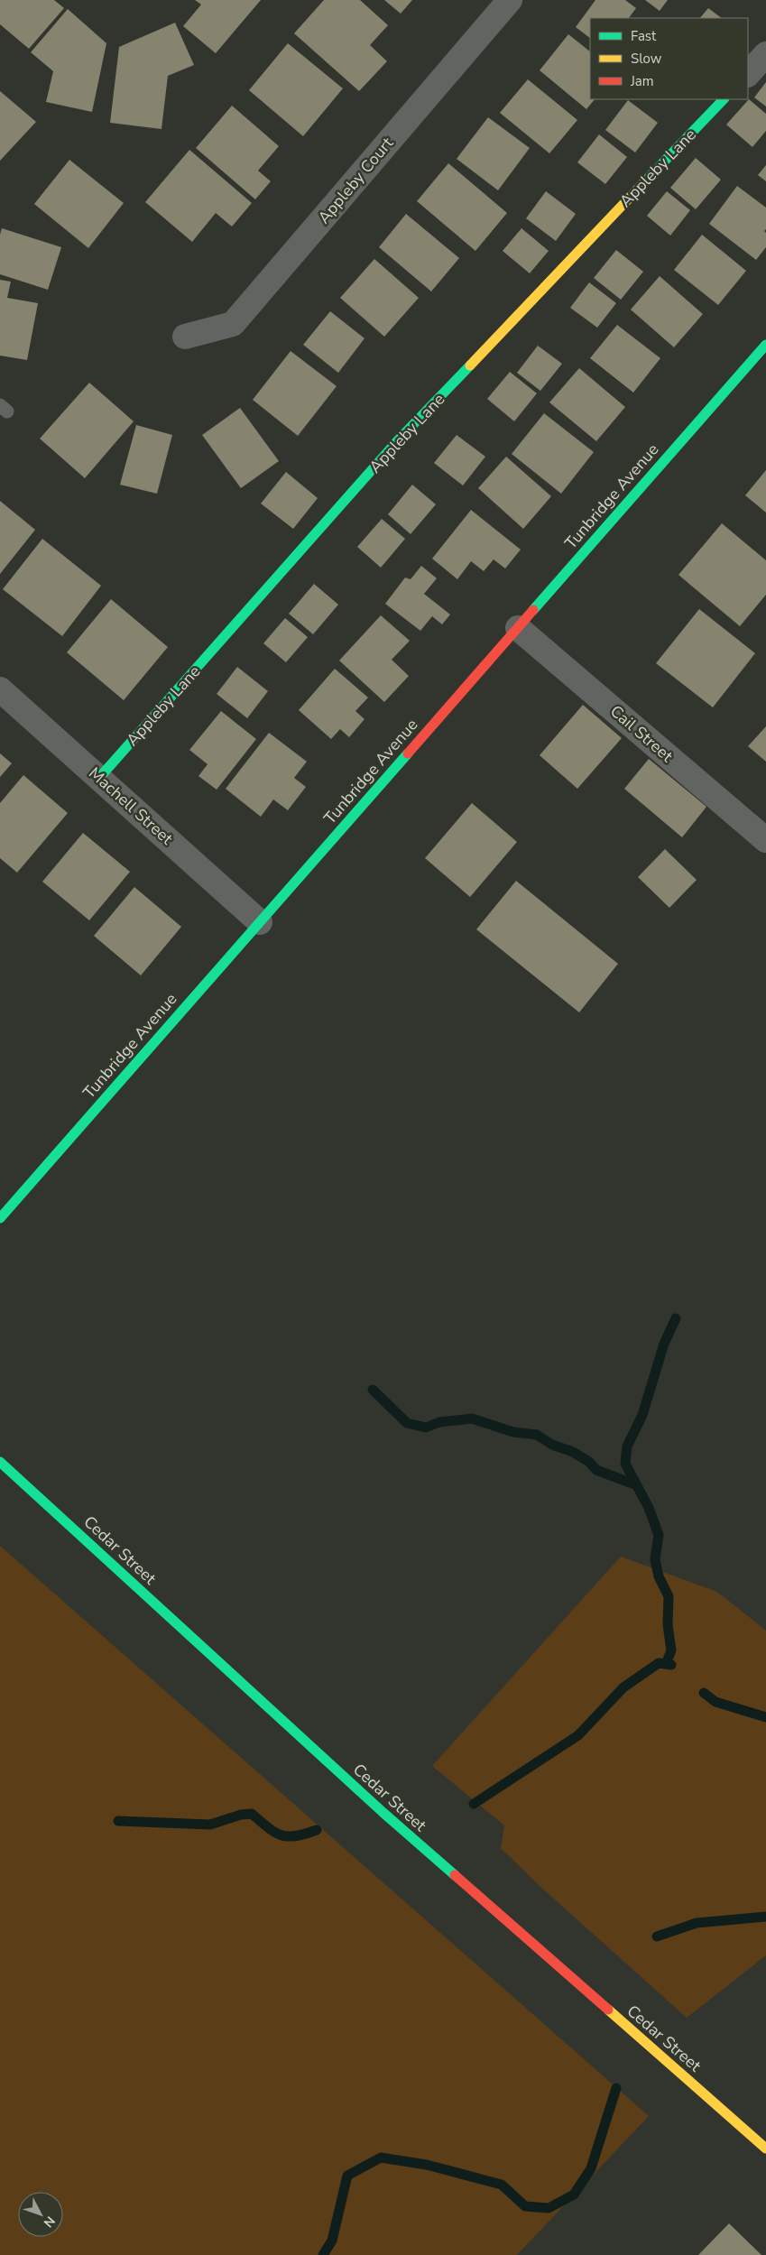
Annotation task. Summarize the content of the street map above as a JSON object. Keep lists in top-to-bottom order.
{
  "streets": {
    "street": [
      "Appleby Lane",
      "Appleby Court",
      "Tunbridge Avenue",
      "Cail Street",
      "Machell Street",
      "Cedar Street"
    ]
  },
  "crossings": [
    ["Appleby Lane", "Machell Street"],
    ["Tunbridge Avenue", "Cail Street"],
    ["Tunbridge Avenue", "Machell Street"]
  ],
  "legend": ["Fast", "Slow", "Jam"],
  "north": "bottom right"
}
